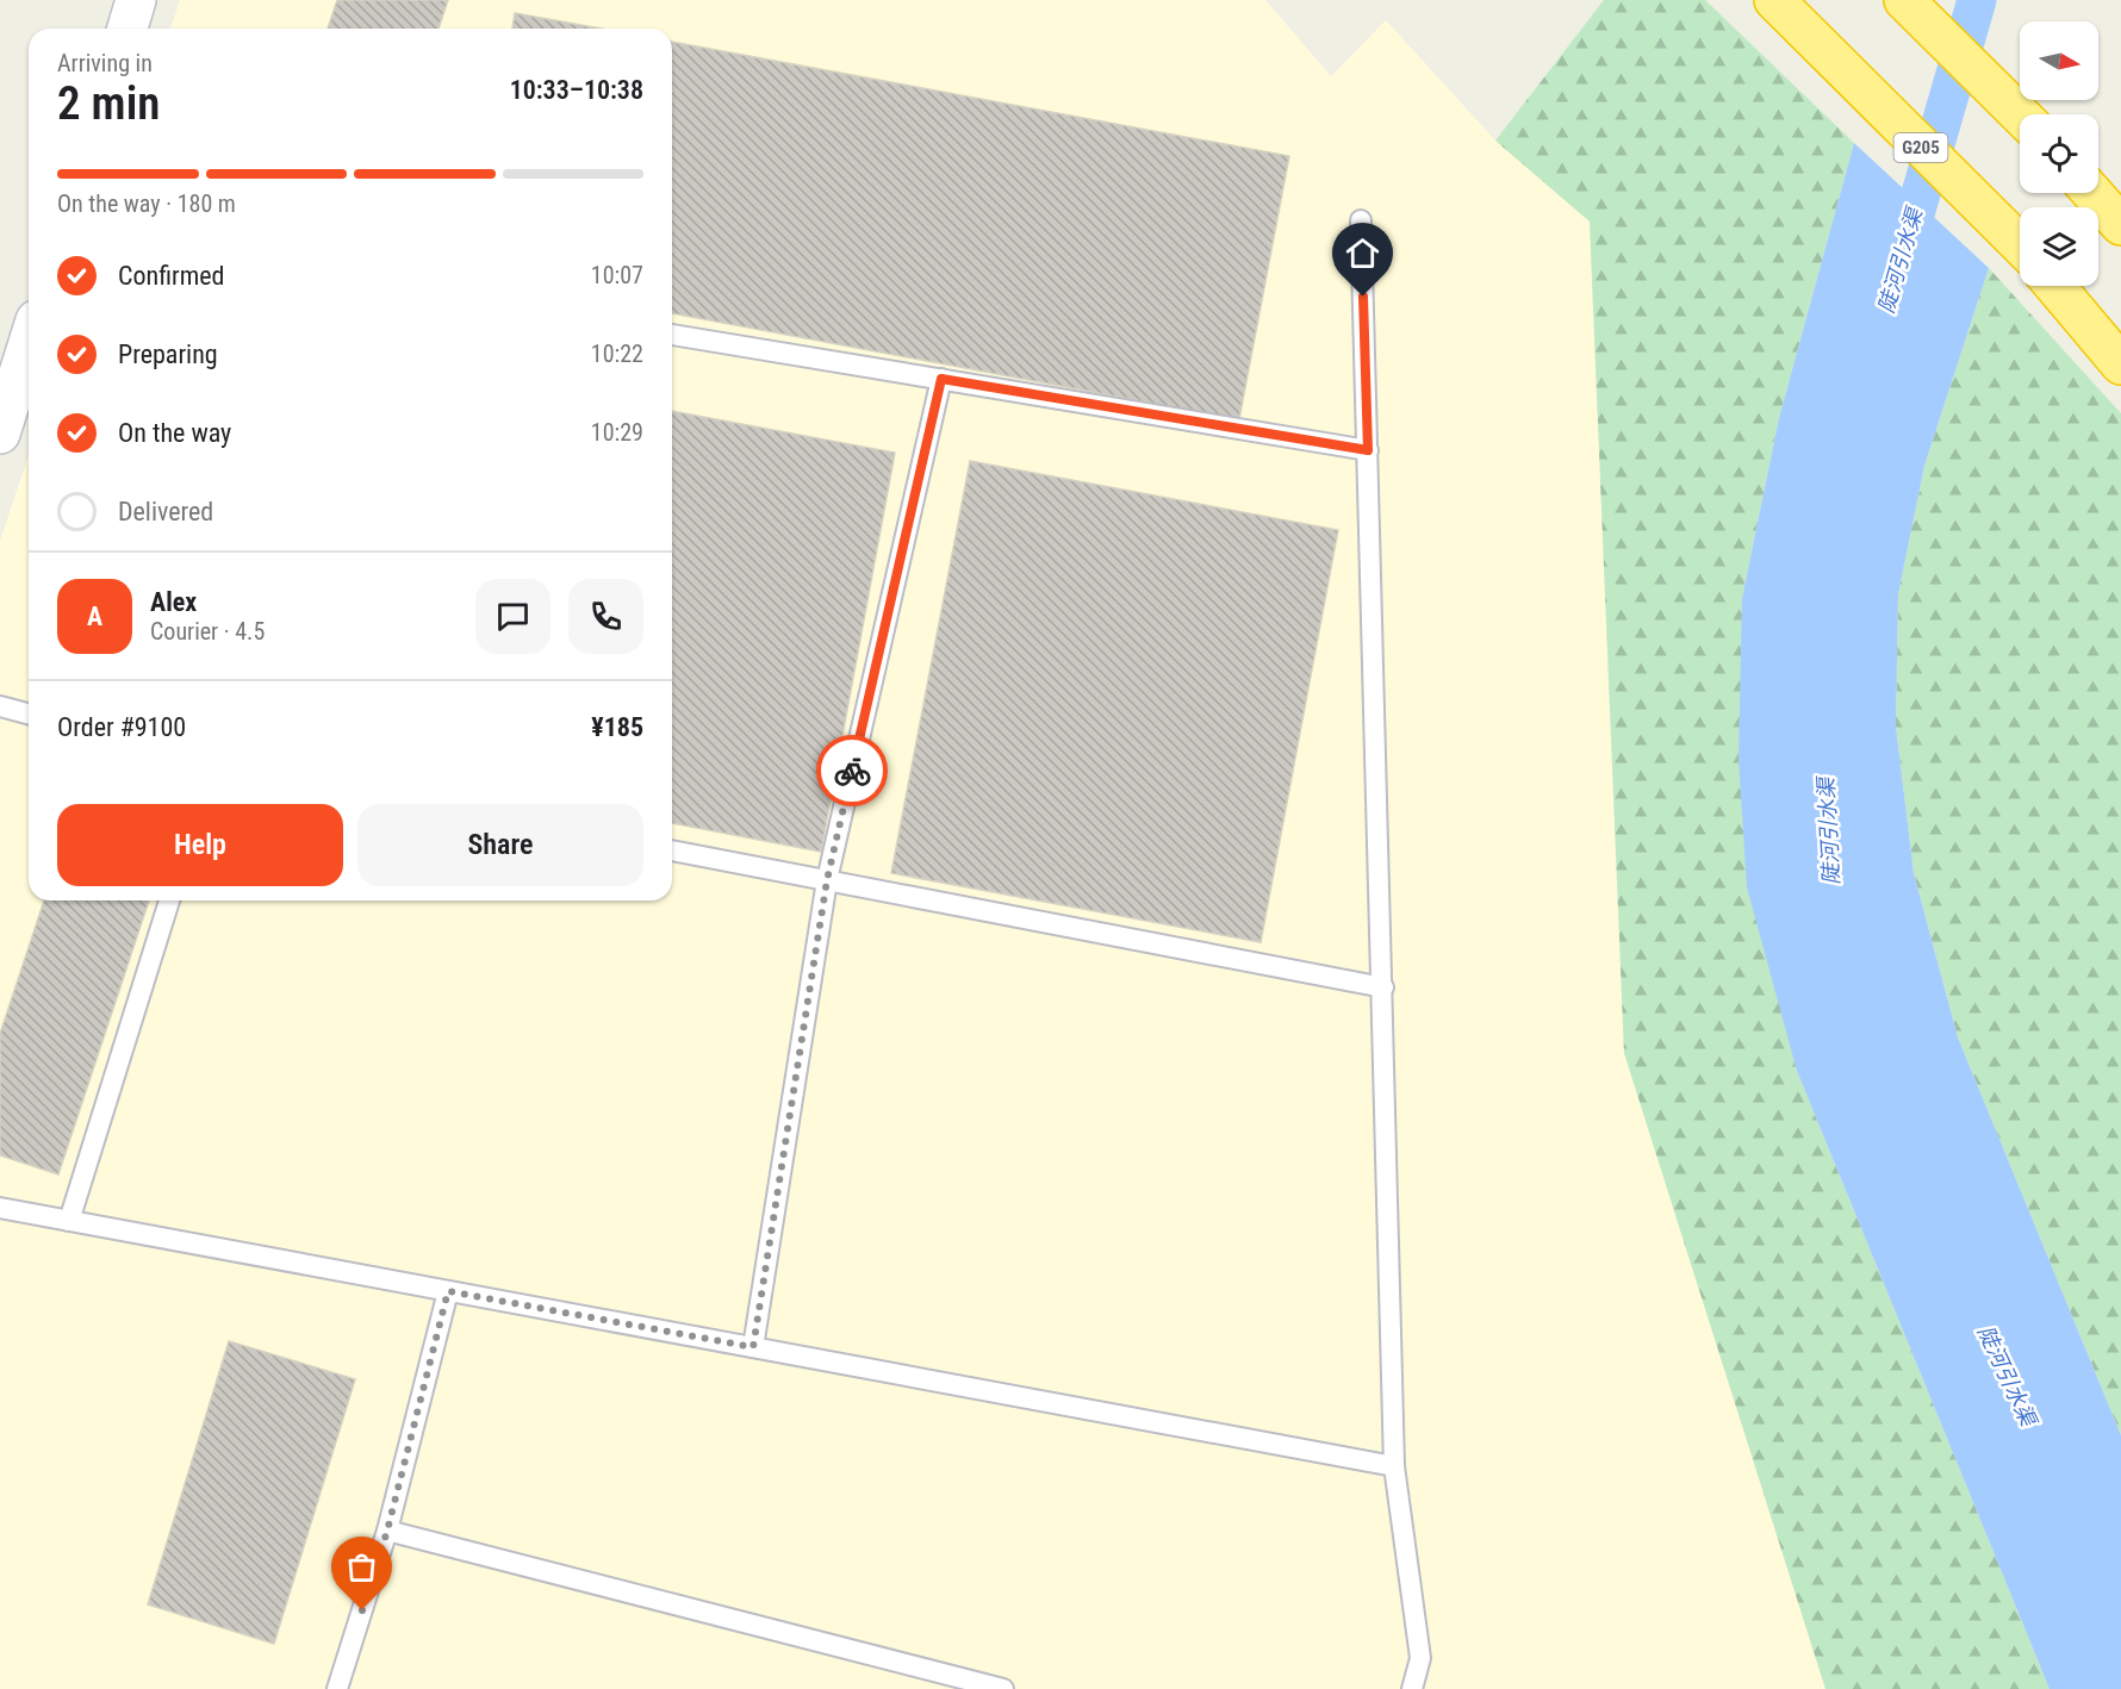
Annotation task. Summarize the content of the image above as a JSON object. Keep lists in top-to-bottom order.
{
  "streets": {
    "highway": ["G205"]
  },
  "water": ["陡河引水渠"],
  "north": "right",
  "page": {
    "heading": ["2 min", "Arriving in", "10:33–10:38"],
    "panel": [
      "Alex",
      "Courier · 4.5",
      "Order #9100",
      "¥185"
    ],
    "bar": "On the way · 180 m",
    "list": [
      ["Confirmed", "10:07"],
      ["Preparing", "10:22"],
      ["On the way", "10:29"],
      "Delivered"
    ],
    "round": "A",
    "buttons": ["Help", "Share"]
  }
}
